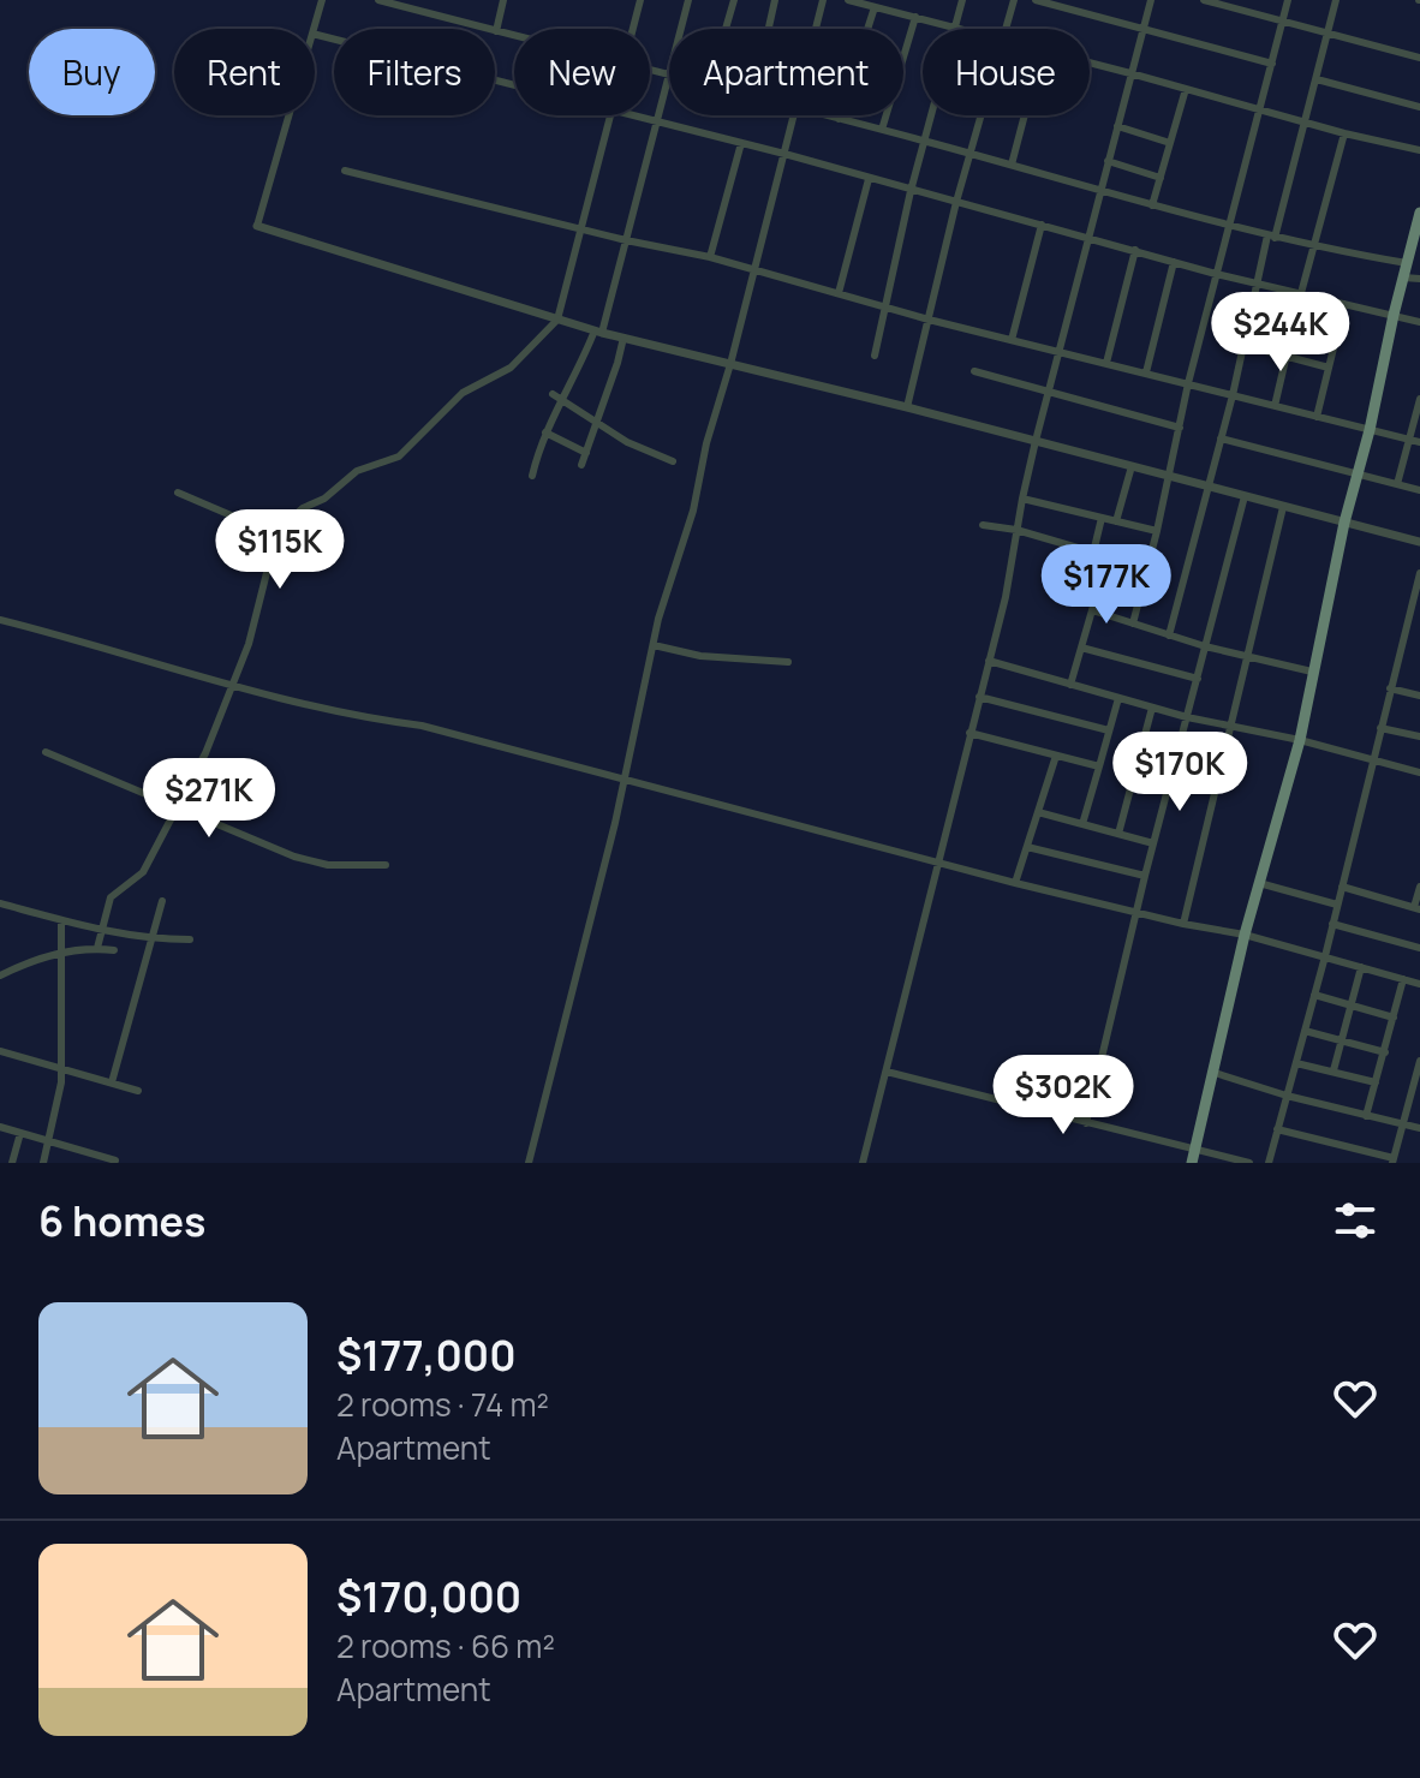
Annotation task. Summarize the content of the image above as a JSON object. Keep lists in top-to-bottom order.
{
  "page": {
    "chip": [
      "Buy",
      "Rent",
      "Filters",
      "New",
      "Apartment",
      "House"
    ],
    "price": [
      "$244K",
      "$115K",
      "$177K",
      "$170K",
      "$271K",
      "$302K"
    ],
    "heading": "6 homes",
    "list": [
      {
        "name": "$177,000",
        "note": "2 rooms · 74 m² · Apartment"
      },
      {
        "name": "$170,000",
        "note": "2 rooms · 66 m² · Apartment"
      }
    ]
  }
}
